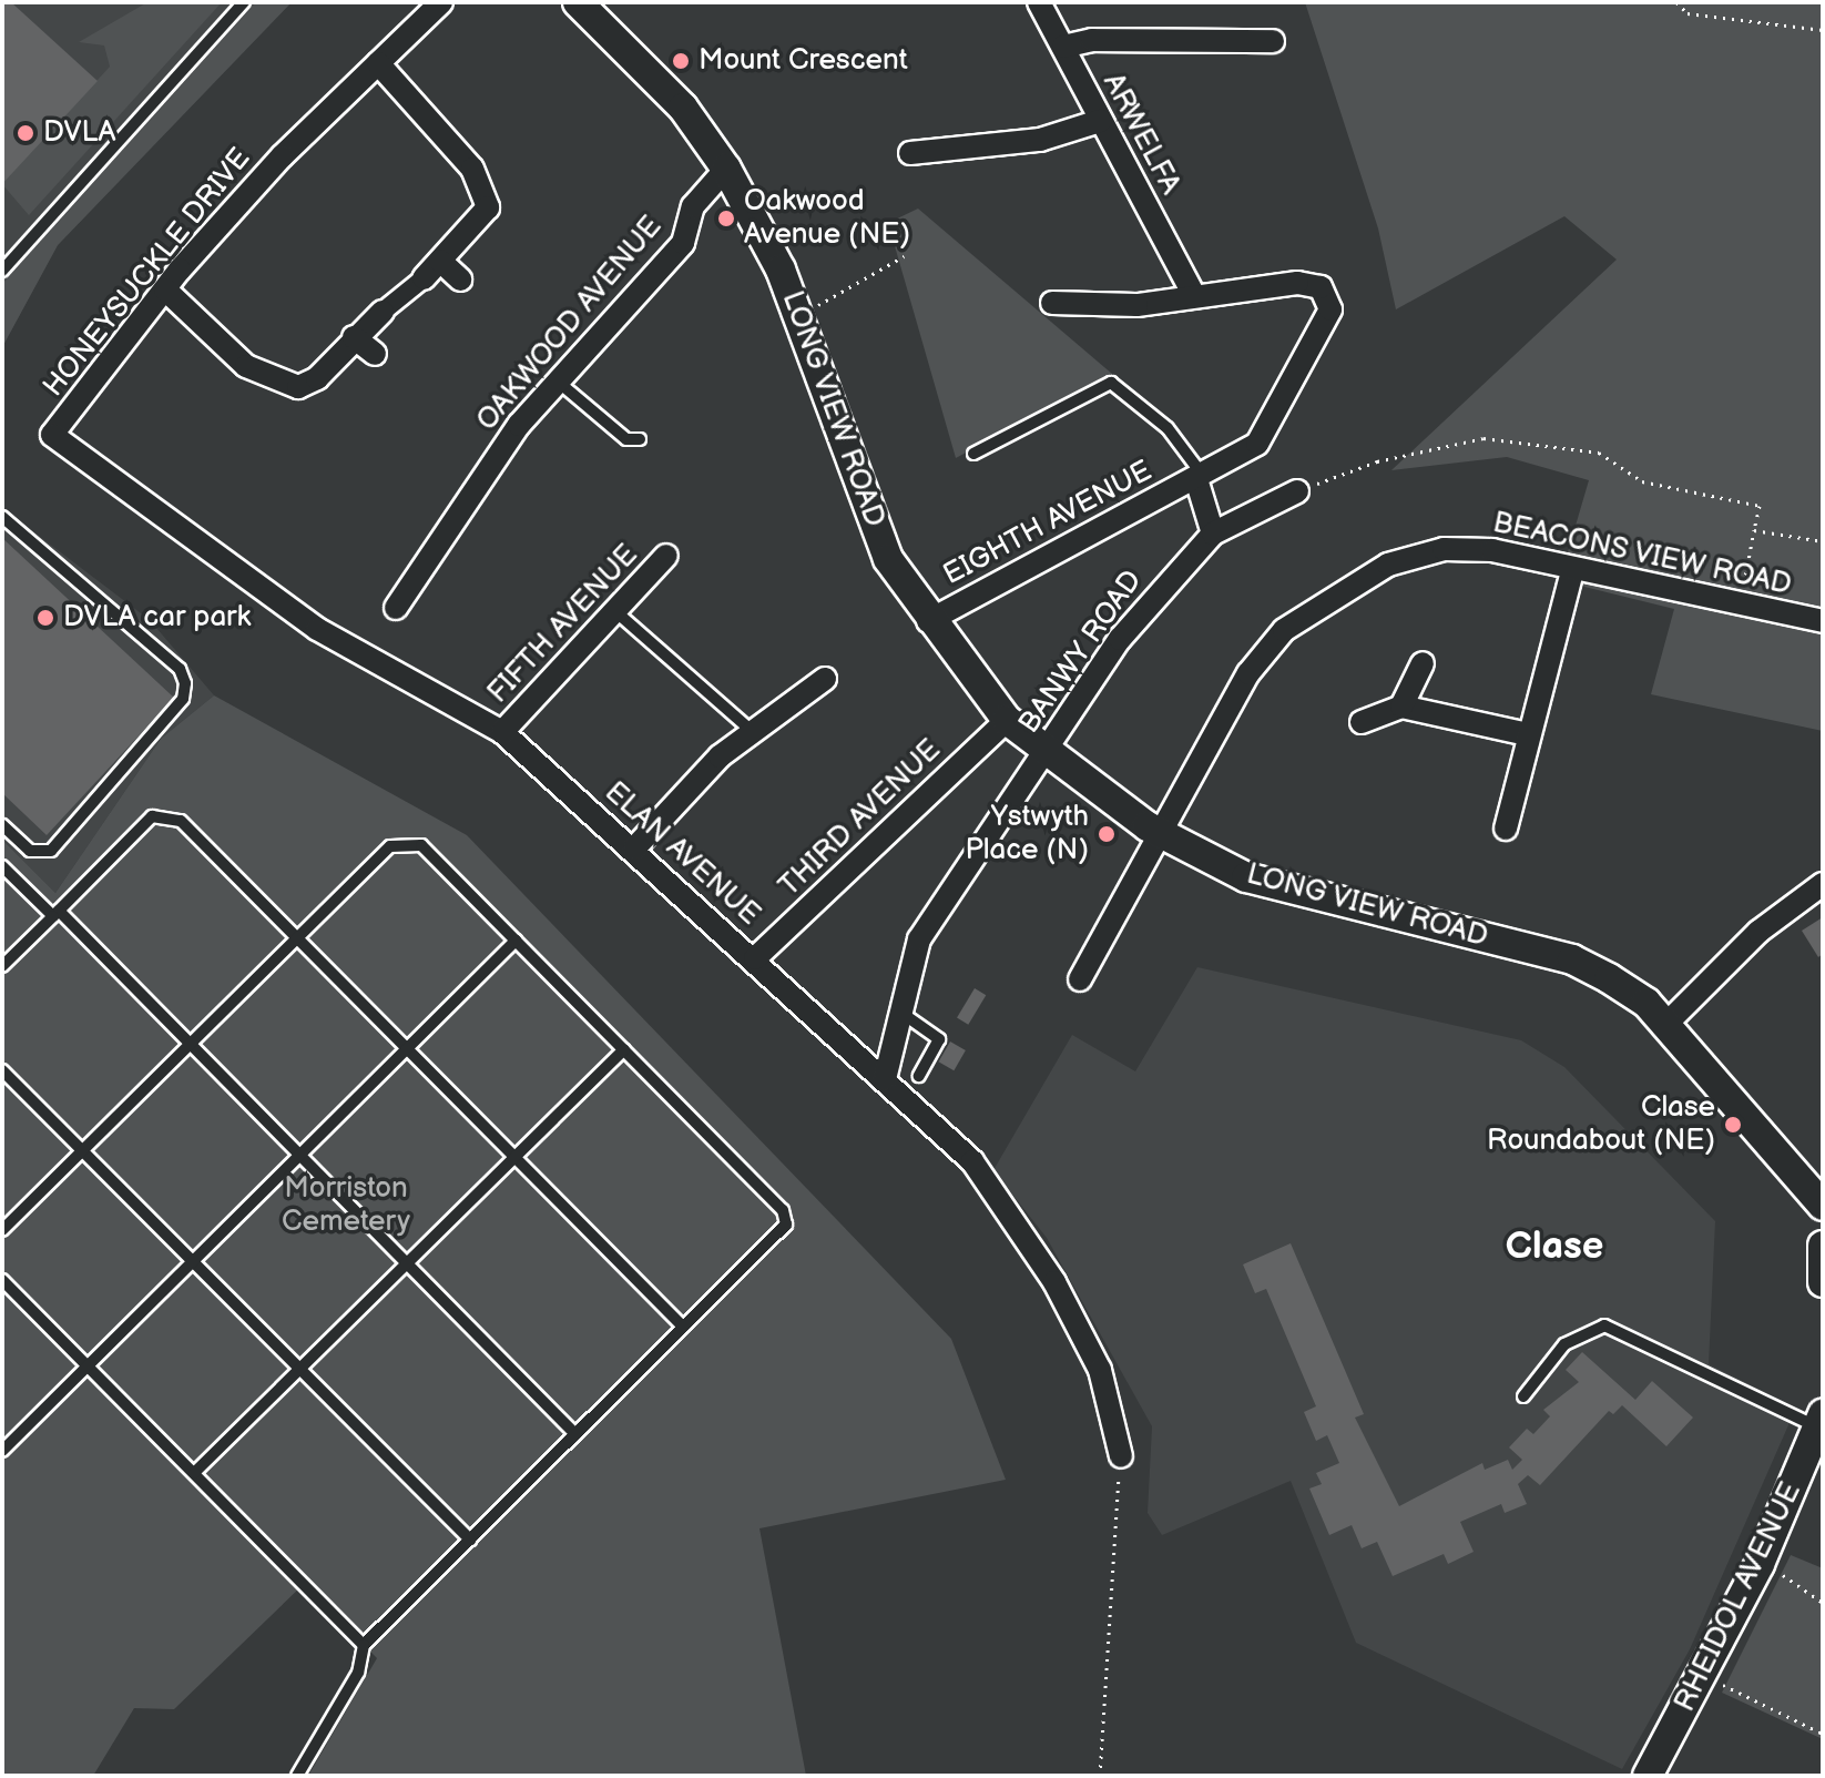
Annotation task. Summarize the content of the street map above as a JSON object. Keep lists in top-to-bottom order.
{
  "streets": {
    "street": [
      "ARWELFA",
      "HONEYSUCKLE DRIVE",
      "OAKWOOD AVENUE",
      "LONG VIEW ROAD",
      "EIGHTH AVENUE",
      "BEACONS VIEW ROAD",
      "FIFTH AVENUE",
      "BANWY ROAD",
      "THIRD AVENUE",
      "ELAN AVENUE",
      "RHEIDOL AVENUE"
    ]
  },
  "crossings": [
    ["ARWELFA", "EIGHTH AVENUE"],
    ["HONEYSUCKLE DRIVE", "ELAN AVENUE"],
    ["OAKWOOD AVENUE", "LONG VIEW ROAD"],
    ["LONG VIEW ROAD", "EIGHTH AVENUE"],
    ["LONG VIEW ROAD", "BEACONS VIEW ROAD"],
    ["LONG VIEW ROAD", "BANWY ROAD"],
    ["LONG VIEW ROAD", "THIRD AVENUE"],
    ["FIFTH AVENUE", "ELAN AVENUE"],
    ["BANWY ROAD", "ELAN AVENUE"],
    ["THIRD AVENUE", "ELAN AVENUE"]
  ],
  "districts": ["Clase"],
  "parks": ["Morriston Cemetery"],
  "places": [
    "Mount Crescent",
    "DVLA",
    "Oakwood Avenue (NE)",
    "DVLA car park",
    "Ystwyth Place (N)",
    "Clase Roundabout (NE)"
  ]
}
